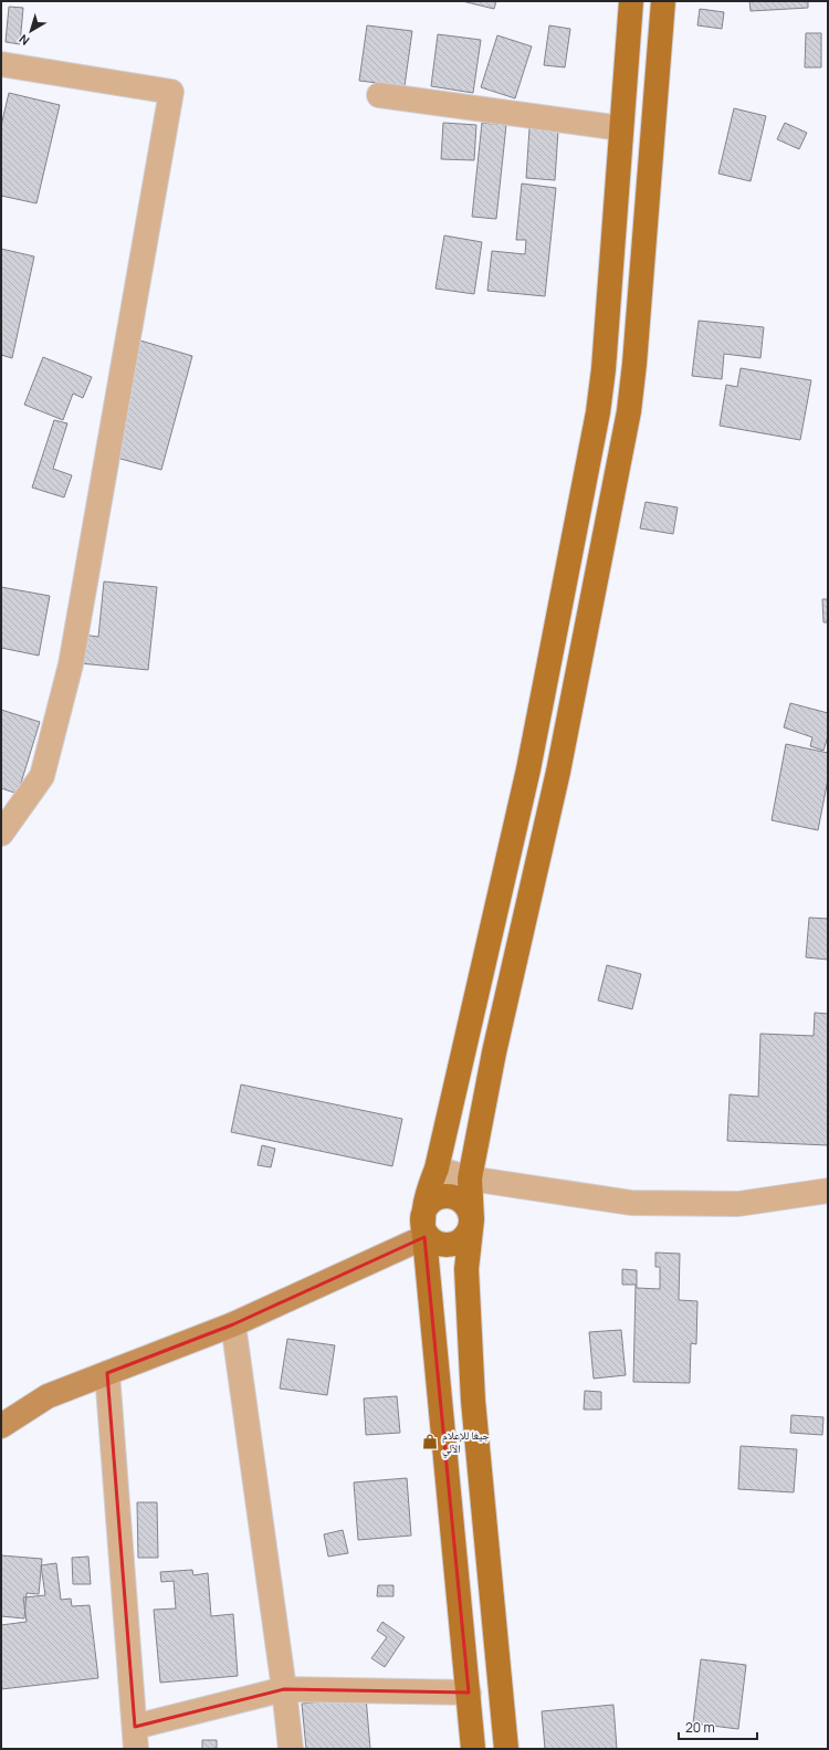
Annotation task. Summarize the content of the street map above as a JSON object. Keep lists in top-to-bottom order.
{
  "places": {
    "shop": ["جيغا للإعلام الآلي"]
  },
  "scale_bar": "20 m",
  "north": "bottom left"
}
